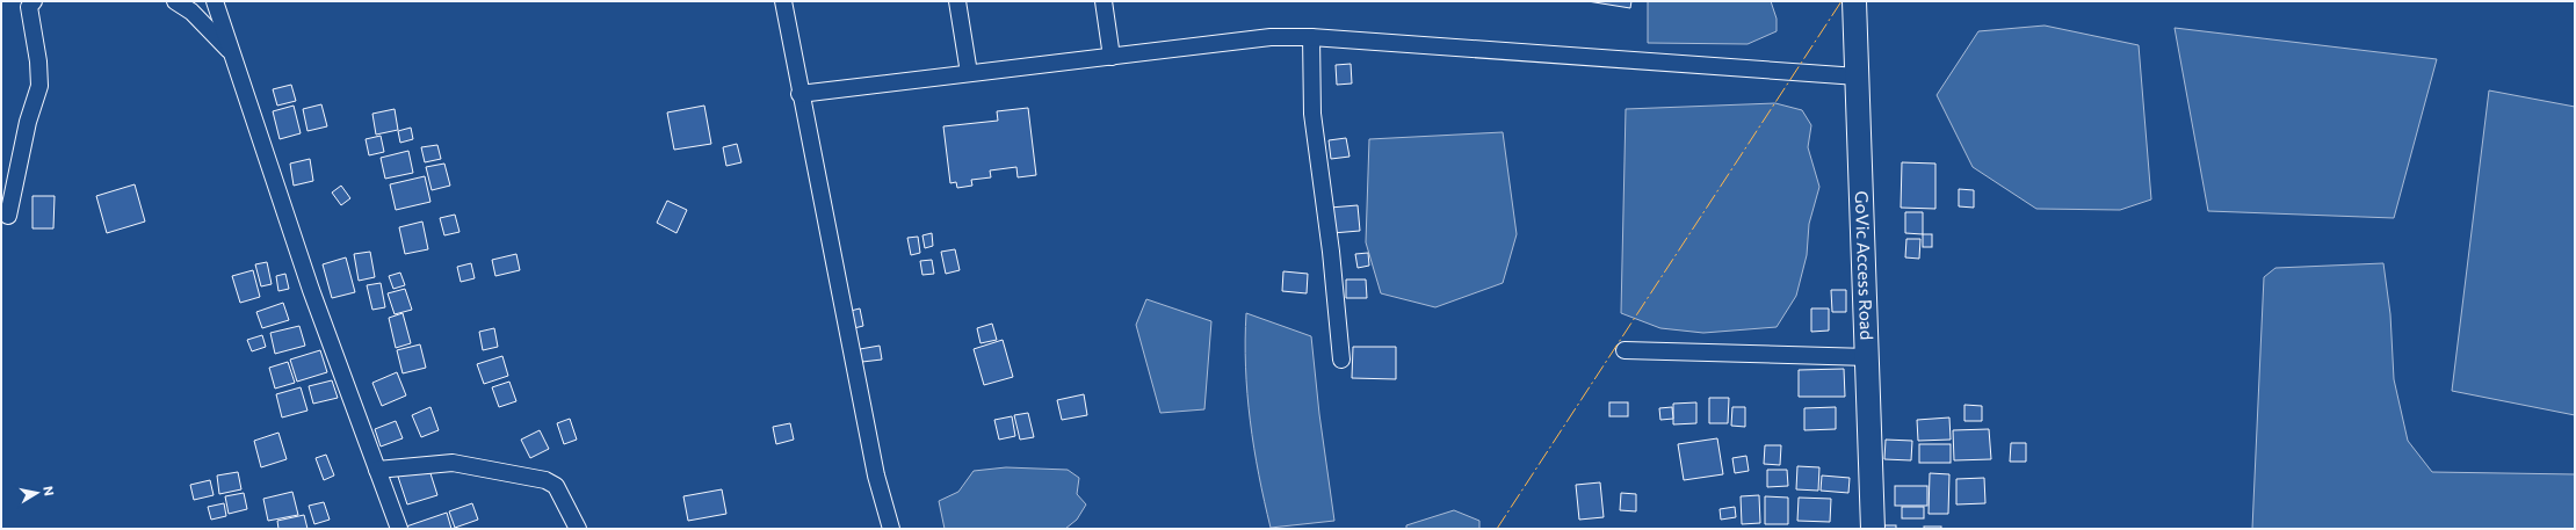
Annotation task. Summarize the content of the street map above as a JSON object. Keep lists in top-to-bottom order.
{
  "streets": {
    "main road": ["GoVic Access Road"]
  },
  "north": "right"
}
